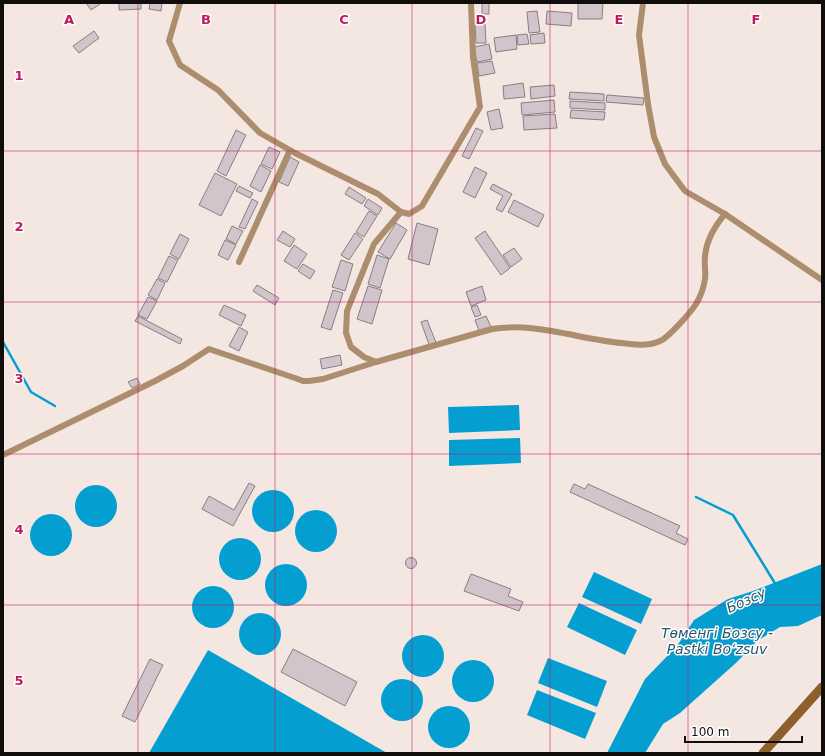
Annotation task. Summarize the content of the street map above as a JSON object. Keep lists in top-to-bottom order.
{
  "water": ["Бозсу", "Төменгі Бозсу - Pastki Boʻzsuv"],
  "scale_bar": "100 m",
  "grid": {
    "columns": [
      "A",
      "B",
      "C",
      "D",
      "E",
      "F"
    ],
    "rows": [
      "1",
      "2",
      "3",
      "4",
      "5"
    ]
  }
}
